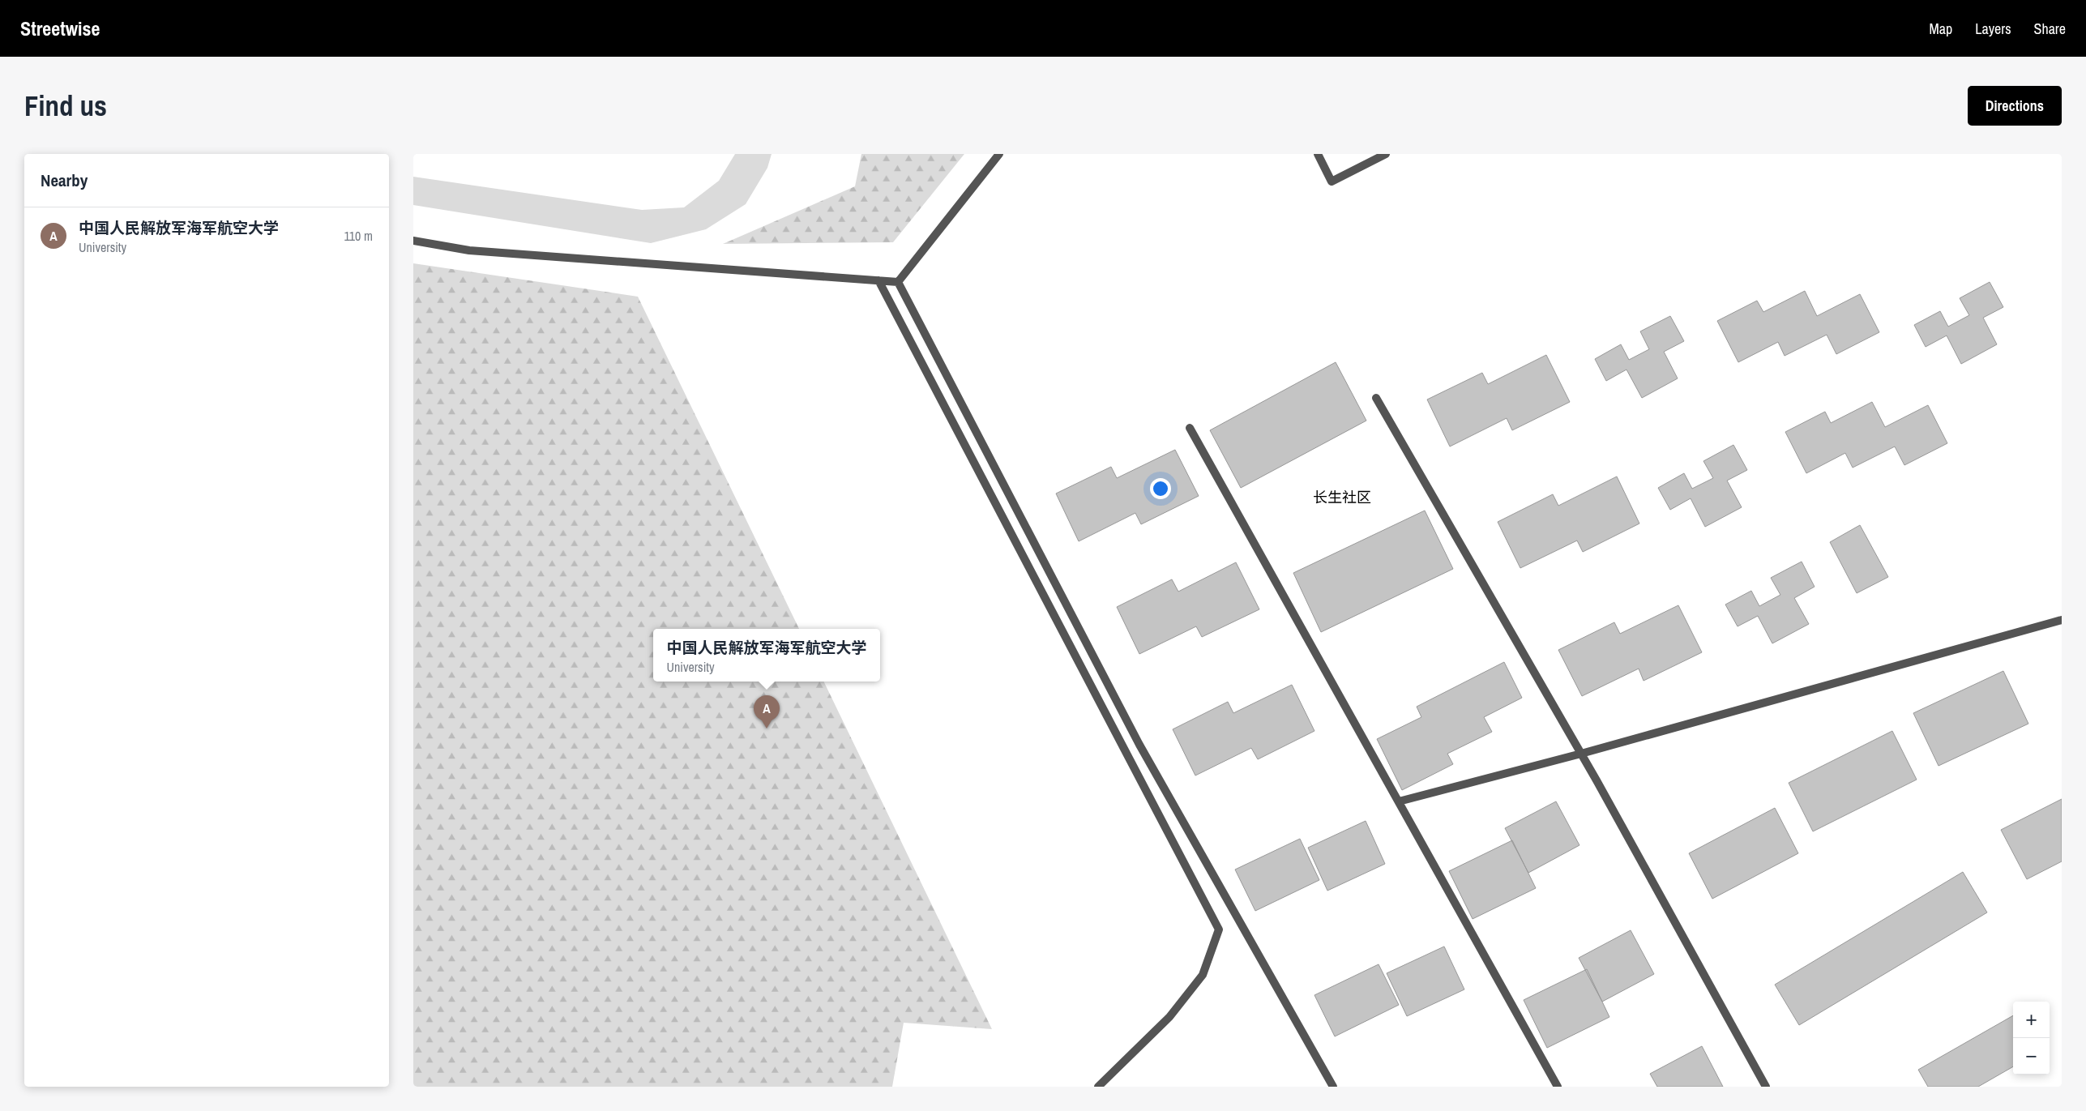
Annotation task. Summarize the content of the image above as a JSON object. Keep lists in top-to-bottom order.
{
  "districts": ["长生社区"],
  "page": {
    "header": "Streetwise",
    "nav": ["Map", "Layers", "Share"],
    "buttons": "Directions",
    "title": "Find us",
    "heading": "Nearby",
    "list": [
      {
        "mark": "A",
        "name": "中国人民解放军海军航空大学",
        "note": "University",
        "value": "110 m"
      }
    ],
    "popup": ["中国人民解放军海军航空大学", "University"],
    "pins": "A",
    "map_buttons": ["+", "−"]
  }
}
